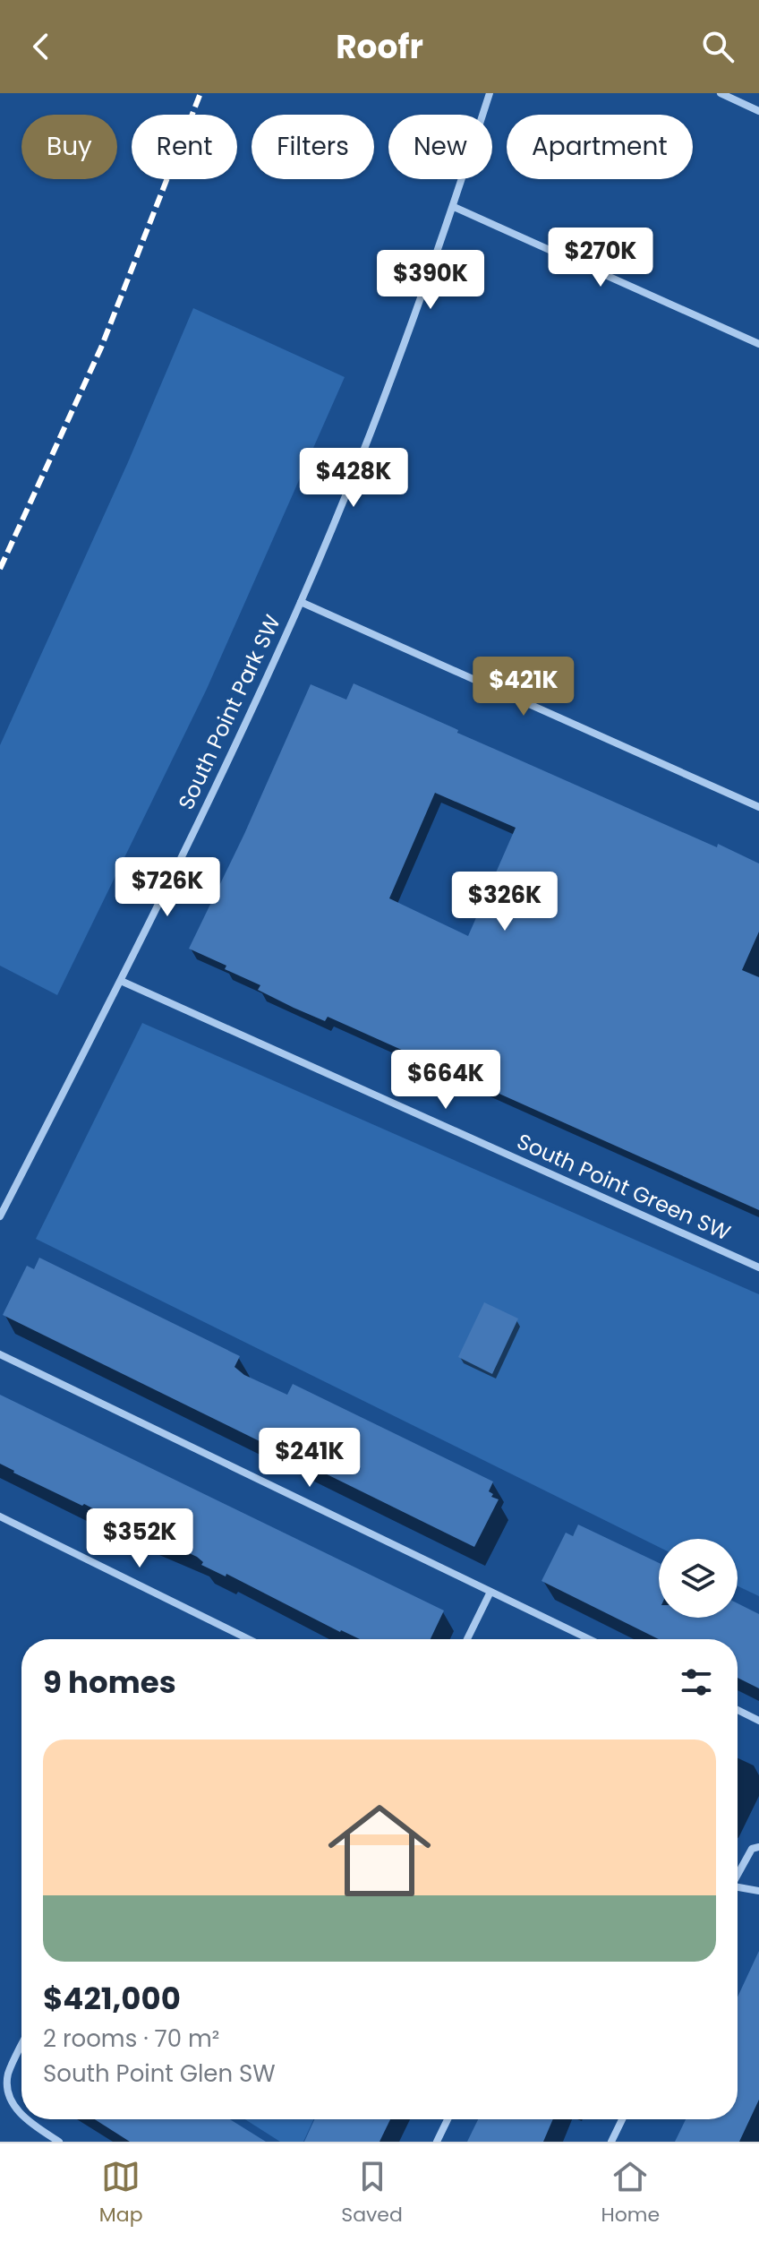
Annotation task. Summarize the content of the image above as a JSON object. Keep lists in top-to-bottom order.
{
  "streets": {
    "street": ["South Point Park SW", "South Point Green SW"]
  },
  "crossings": [
    ["South Point Park SW", "South Point Green SW"]
  ],
  "page": {
    "header": "Roofr",
    "chip": [
      "Buy",
      "Rent",
      "Filters",
      "New",
      "Apartment"
    ],
    "price": [
      "$270K",
      "$390K",
      "$428K",
      "$421K",
      "$726K",
      "$326K",
      "$664K",
      "$241K",
      "$352K"
    ],
    "heading": "9 homes",
    "list": [
      {
        "name": "$421,000",
        "note": "2 rooms · 70 m² · South Point Glen SW"
      }
    ],
    "tabs": ["Map", "Saved", "Home"]
  }
}
